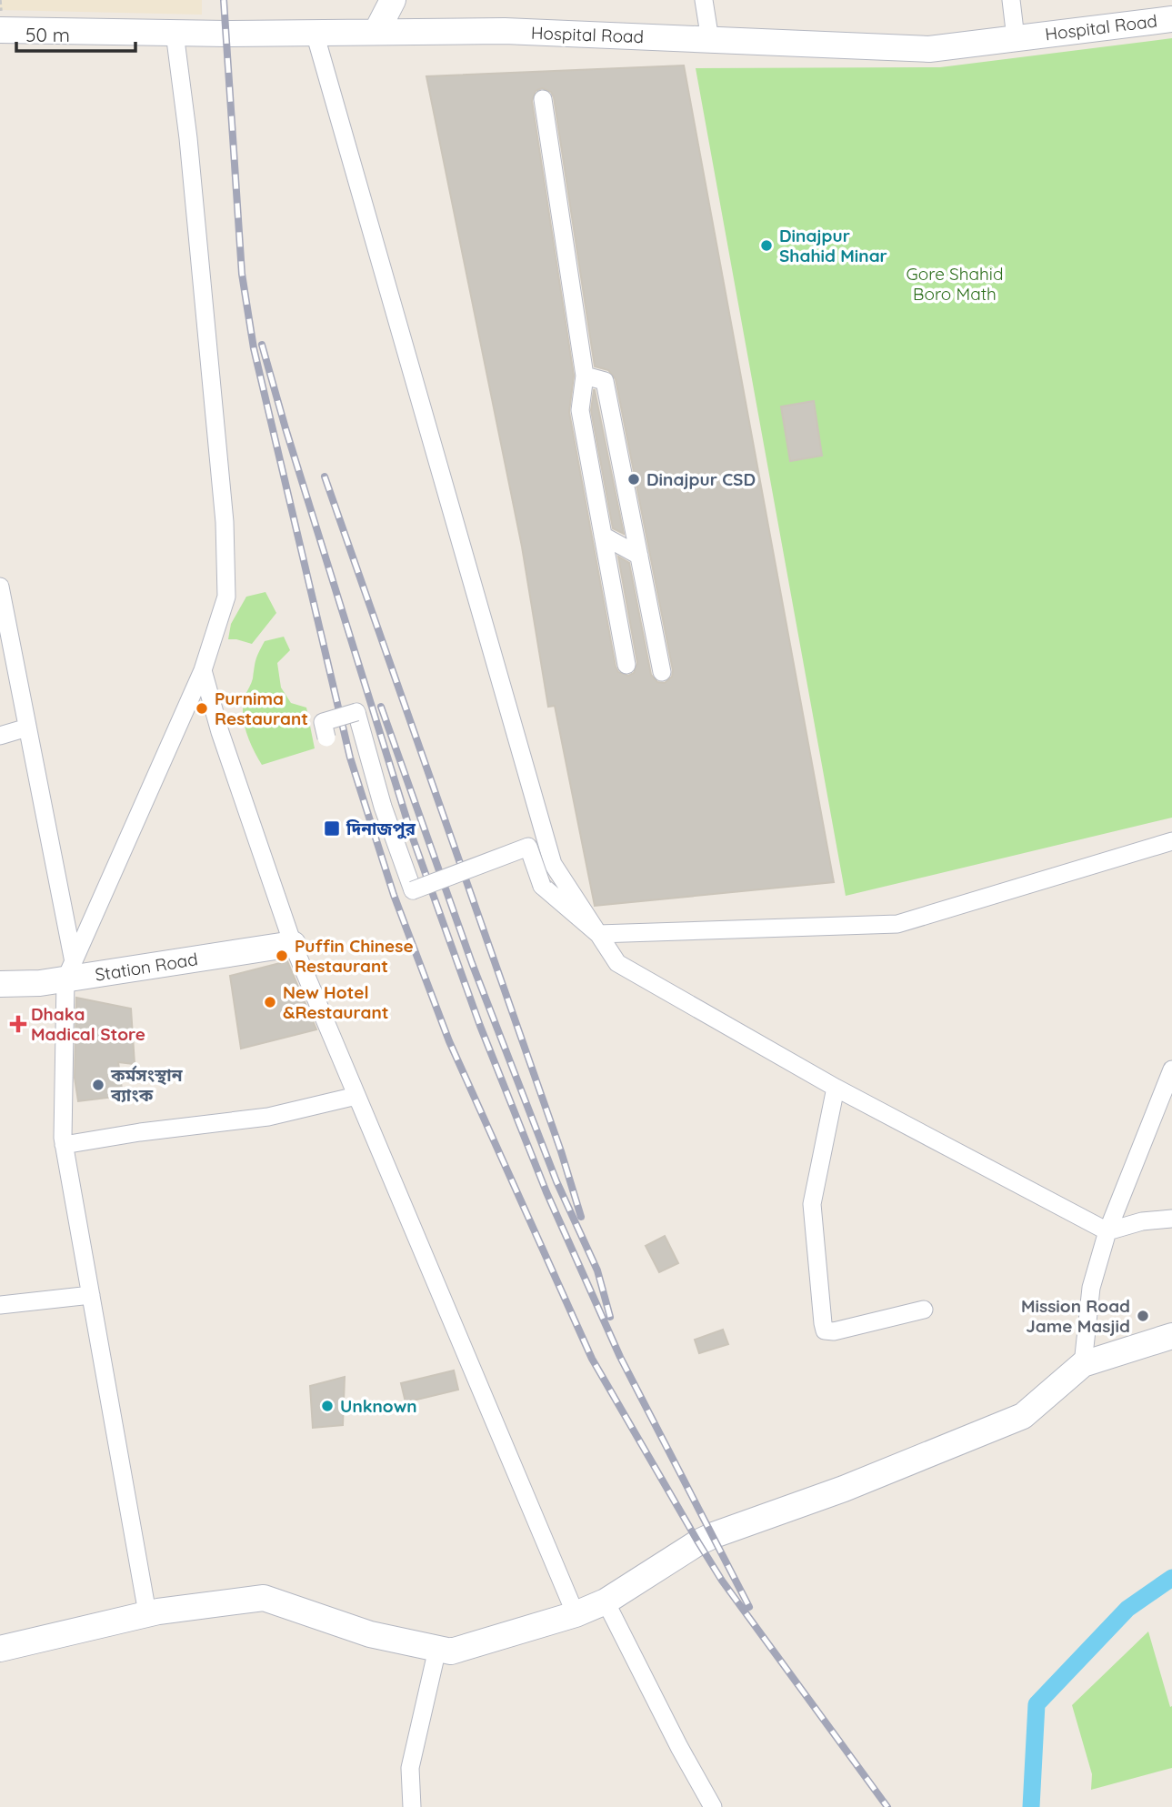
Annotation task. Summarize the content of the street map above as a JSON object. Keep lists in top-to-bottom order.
{
  "streets": {
    "street": ["Hospital Road", "Station Road"]
  },
  "parks": ["Gore Shahid Boro Math"],
  "places": {
    "other": [
      "Dinajpur Shahid Minar",
      "Dinajpur CSD",
      "Purnima Restaurant",
      "Puffin Chinese Restaurant",
      "New Hotel &Restaurant",
      "কর্মসংস্থান ব্যাংক",
      "Mission Road Jame Masjid",
      "Unknown"
    ],
    "transit": ["দিনাজপুর"],
    "health": ["Dhaka Madical Store"]
  },
  "scale_bar": "50 m"
}
